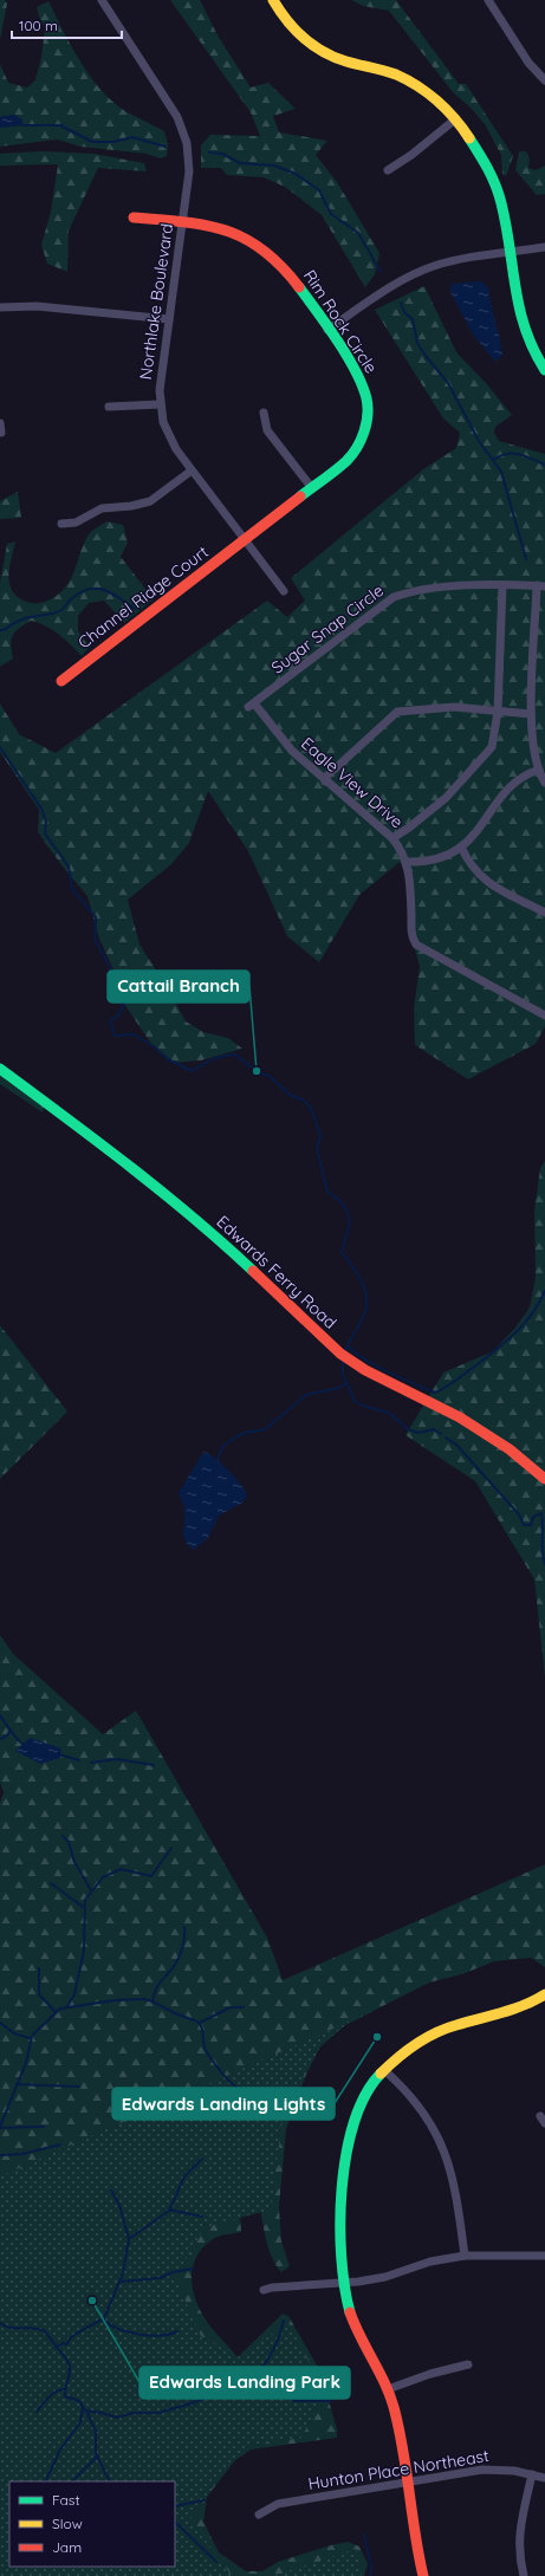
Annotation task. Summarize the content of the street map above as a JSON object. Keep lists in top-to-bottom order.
{
  "streets": {
    "street": [
      "Northlake Boulevard",
      "Rim Rock Circle",
      "Channel Ridge Court",
      "Sugar Snap Circle",
      "Eagle View Drive",
      "Edwards Ferry Road",
      "Hunton Place Northeast"
    ]
  },
  "crossings": [
    ["Northlake Boulevard", "Rim Rock Circle"],
    ["Northlake Boulevard", "Channel Ridge Court"],
    ["Rim Rock Circle", "Channel Ridge Court"],
    ["Sugar Snap Circle", "Eagle View Drive"]
  ],
  "places": ["Cattail Branch", "Edwards Landing Lights", "Edwards Landing Park"],
  "legend": ["Fast", "Slow", "Jam"],
  "scale_bar": "100 m"
}
